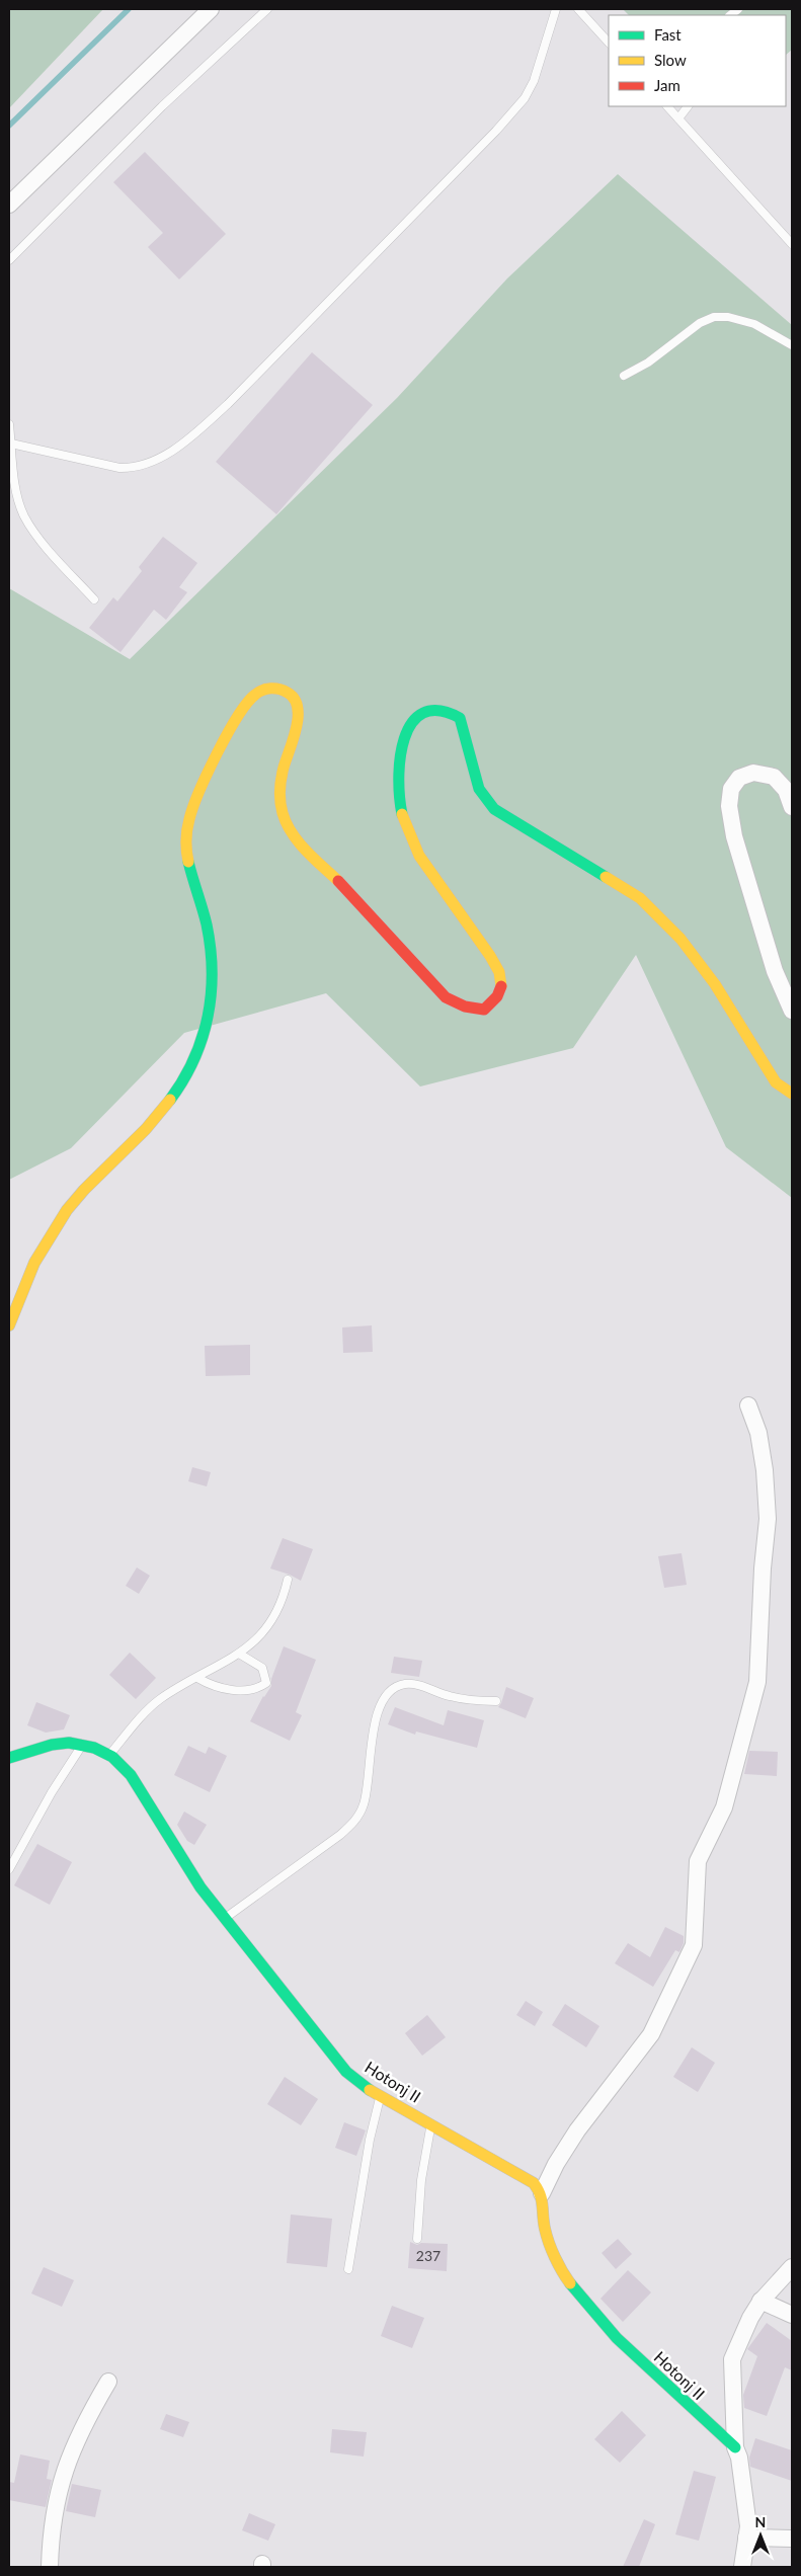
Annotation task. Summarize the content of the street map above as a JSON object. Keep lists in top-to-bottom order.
{
  "streets": {
    "street": ["Hotonj II"]
  },
  "house_numbers": ["237"],
  "legend": ["Fast", "Slow", "Jam"],
  "north": "top"
}
